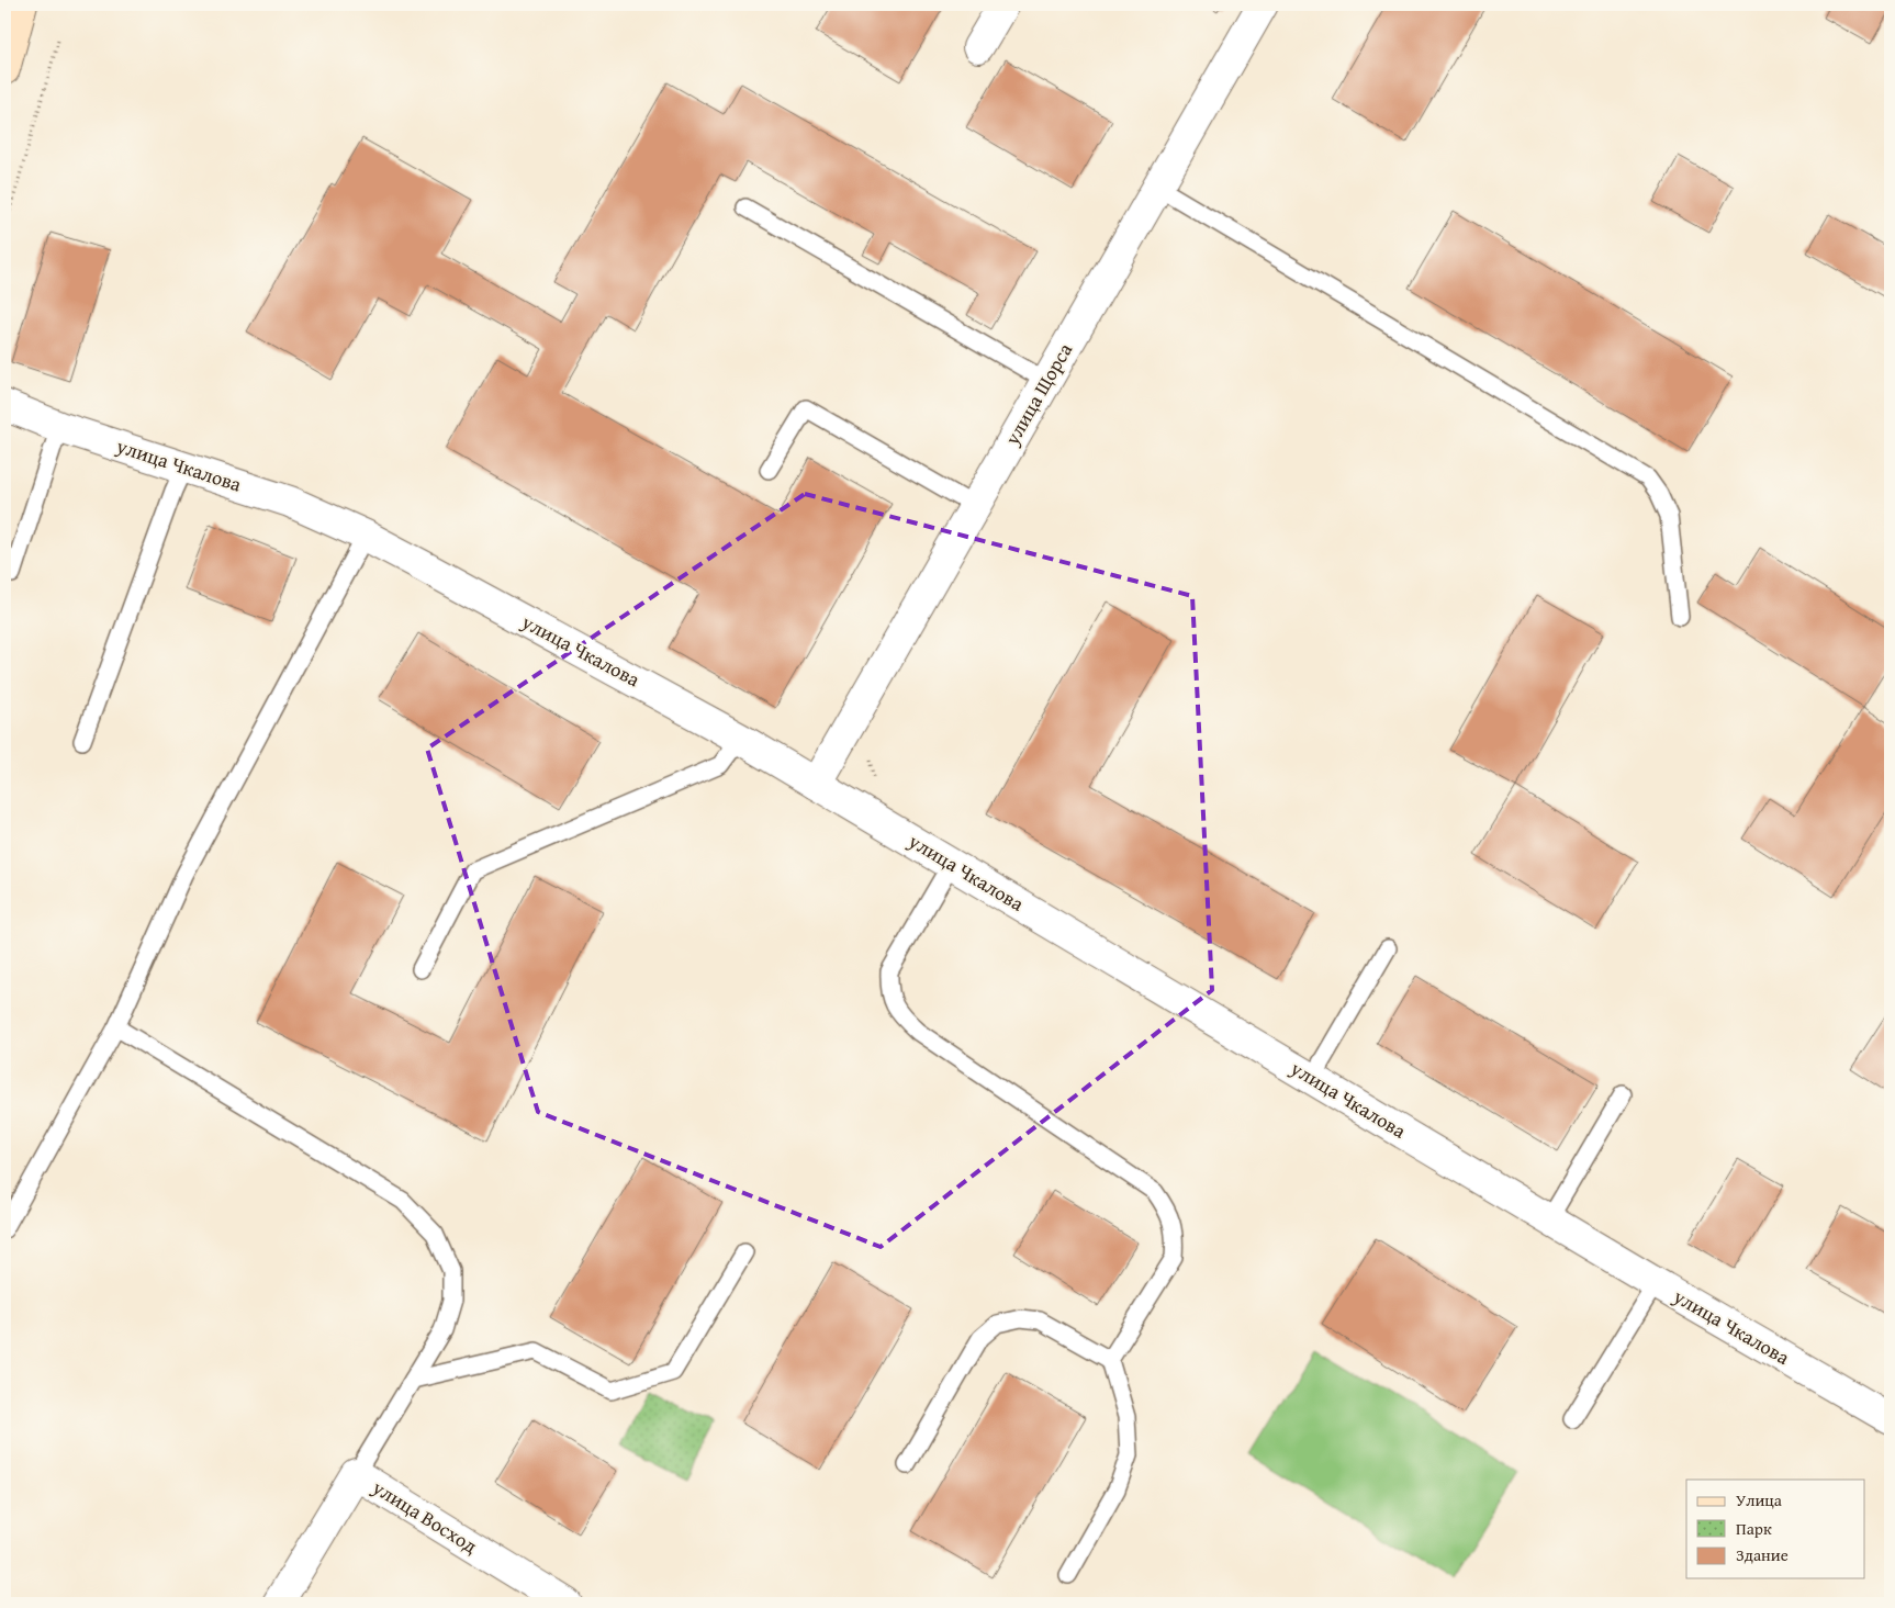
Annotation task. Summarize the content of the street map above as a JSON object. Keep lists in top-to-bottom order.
{
  "streets": {
    "street": ["улица Щорса", "улица Чкалова", "улица Восход"]
  },
  "crossings": [
    ["улица Щорса", "улица Чкалова"]
  ],
  "legend": ["Улица", "Парк", "Здание"]
}
